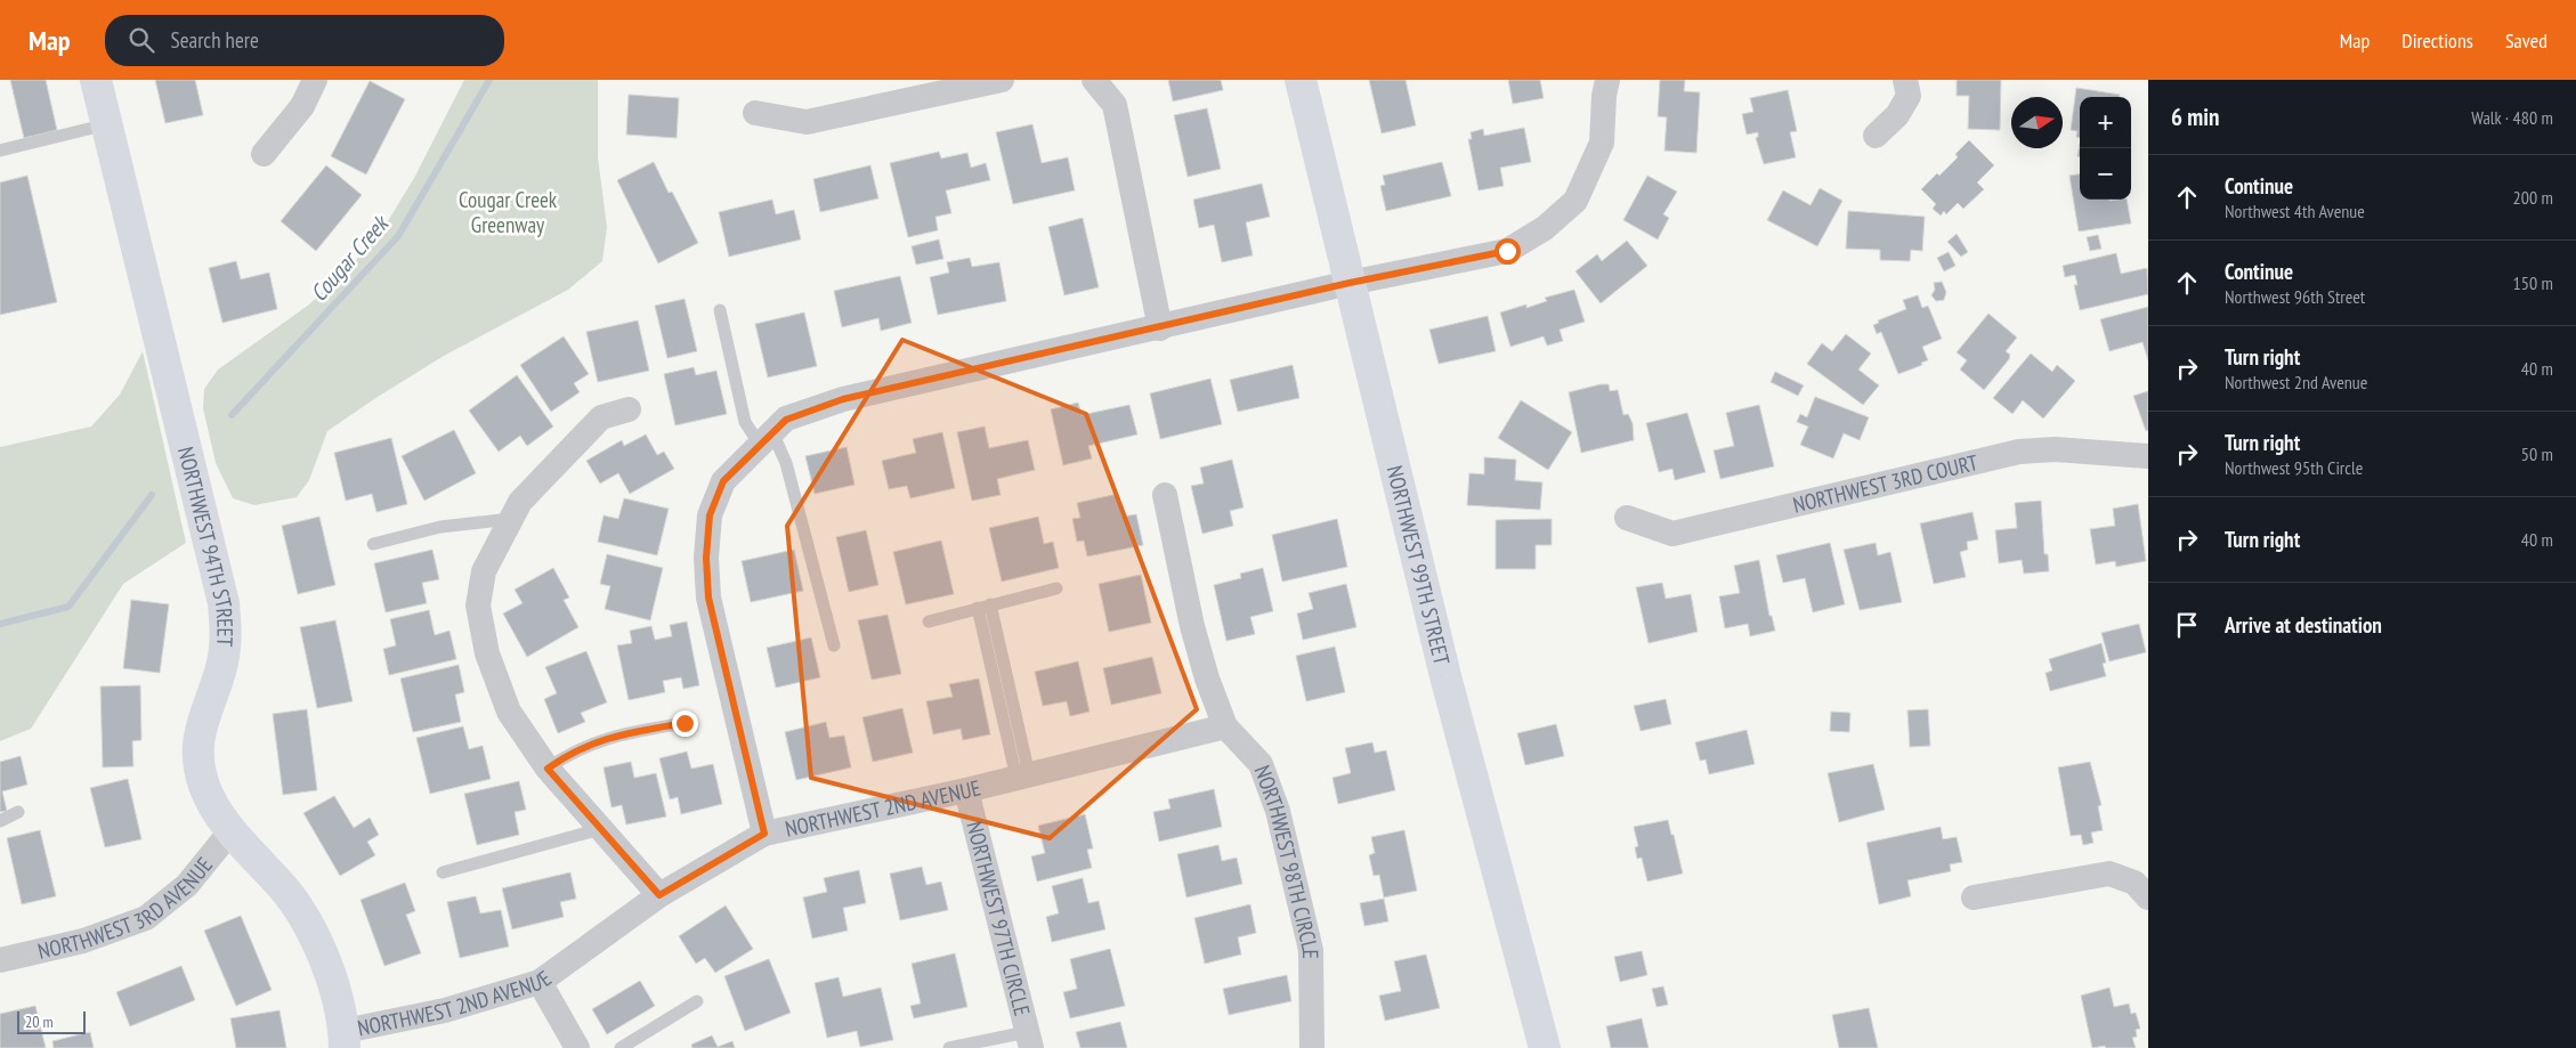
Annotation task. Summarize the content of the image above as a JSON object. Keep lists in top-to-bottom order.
{
  "streets": {
    "street": [
      "NORTHWEST 3RD COURT",
      "NORTHWEST 94TH STREET",
      "NORTHWEST 99TH STREET",
      "NORTHWEST 2ND AVENUE",
      "NORTHWEST 98TH CIRCLE",
      "NORTHWEST 3RD AVENUE",
      "NORTHWEST 97TH CIRCLE"
    ]
  },
  "crossings": [
    ["NORTHWEST 94TH STREET", "NORTHWEST 2ND AVENUE"],
    ["NORTHWEST 94TH STREET", "NORTHWEST 3RD AVENUE"],
    ["NORTHWEST 2ND AVENUE", "NORTHWEST 98TH CIRCLE"],
    ["NORTHWEST 2ND AVENUE", "NORTHWEST 97TH CIRCLE"]
  ],
  "water": ["Cougar Creek"],
  "parks": ["Cougar Creek Greenway"],
  "scale_bar": "20 m",
  "north": "right",
  "page": {
    "header": "Map",
    "search": "Search here",
    "nav": ["Map", "Directions", "Saved"],
    "heading": ["6 min", "Walk · 480 m"],
    "map_buttons": ["+", "−"],
    "list": [
      ["Continue", "Northwest 4th Avenue", "200 m"],
      ["Continue", "Northwest 96th Street", "150 m"],
      ["Turn right", "Northwest 2nd Avenue", "40 m"],
      ["Turn right", "Northwest 95th Circle", "50 m"],
      ["Turn right", "40 m"],
      "Arrive at destination"
    ],
    "scale": "20 m"
  }
}
